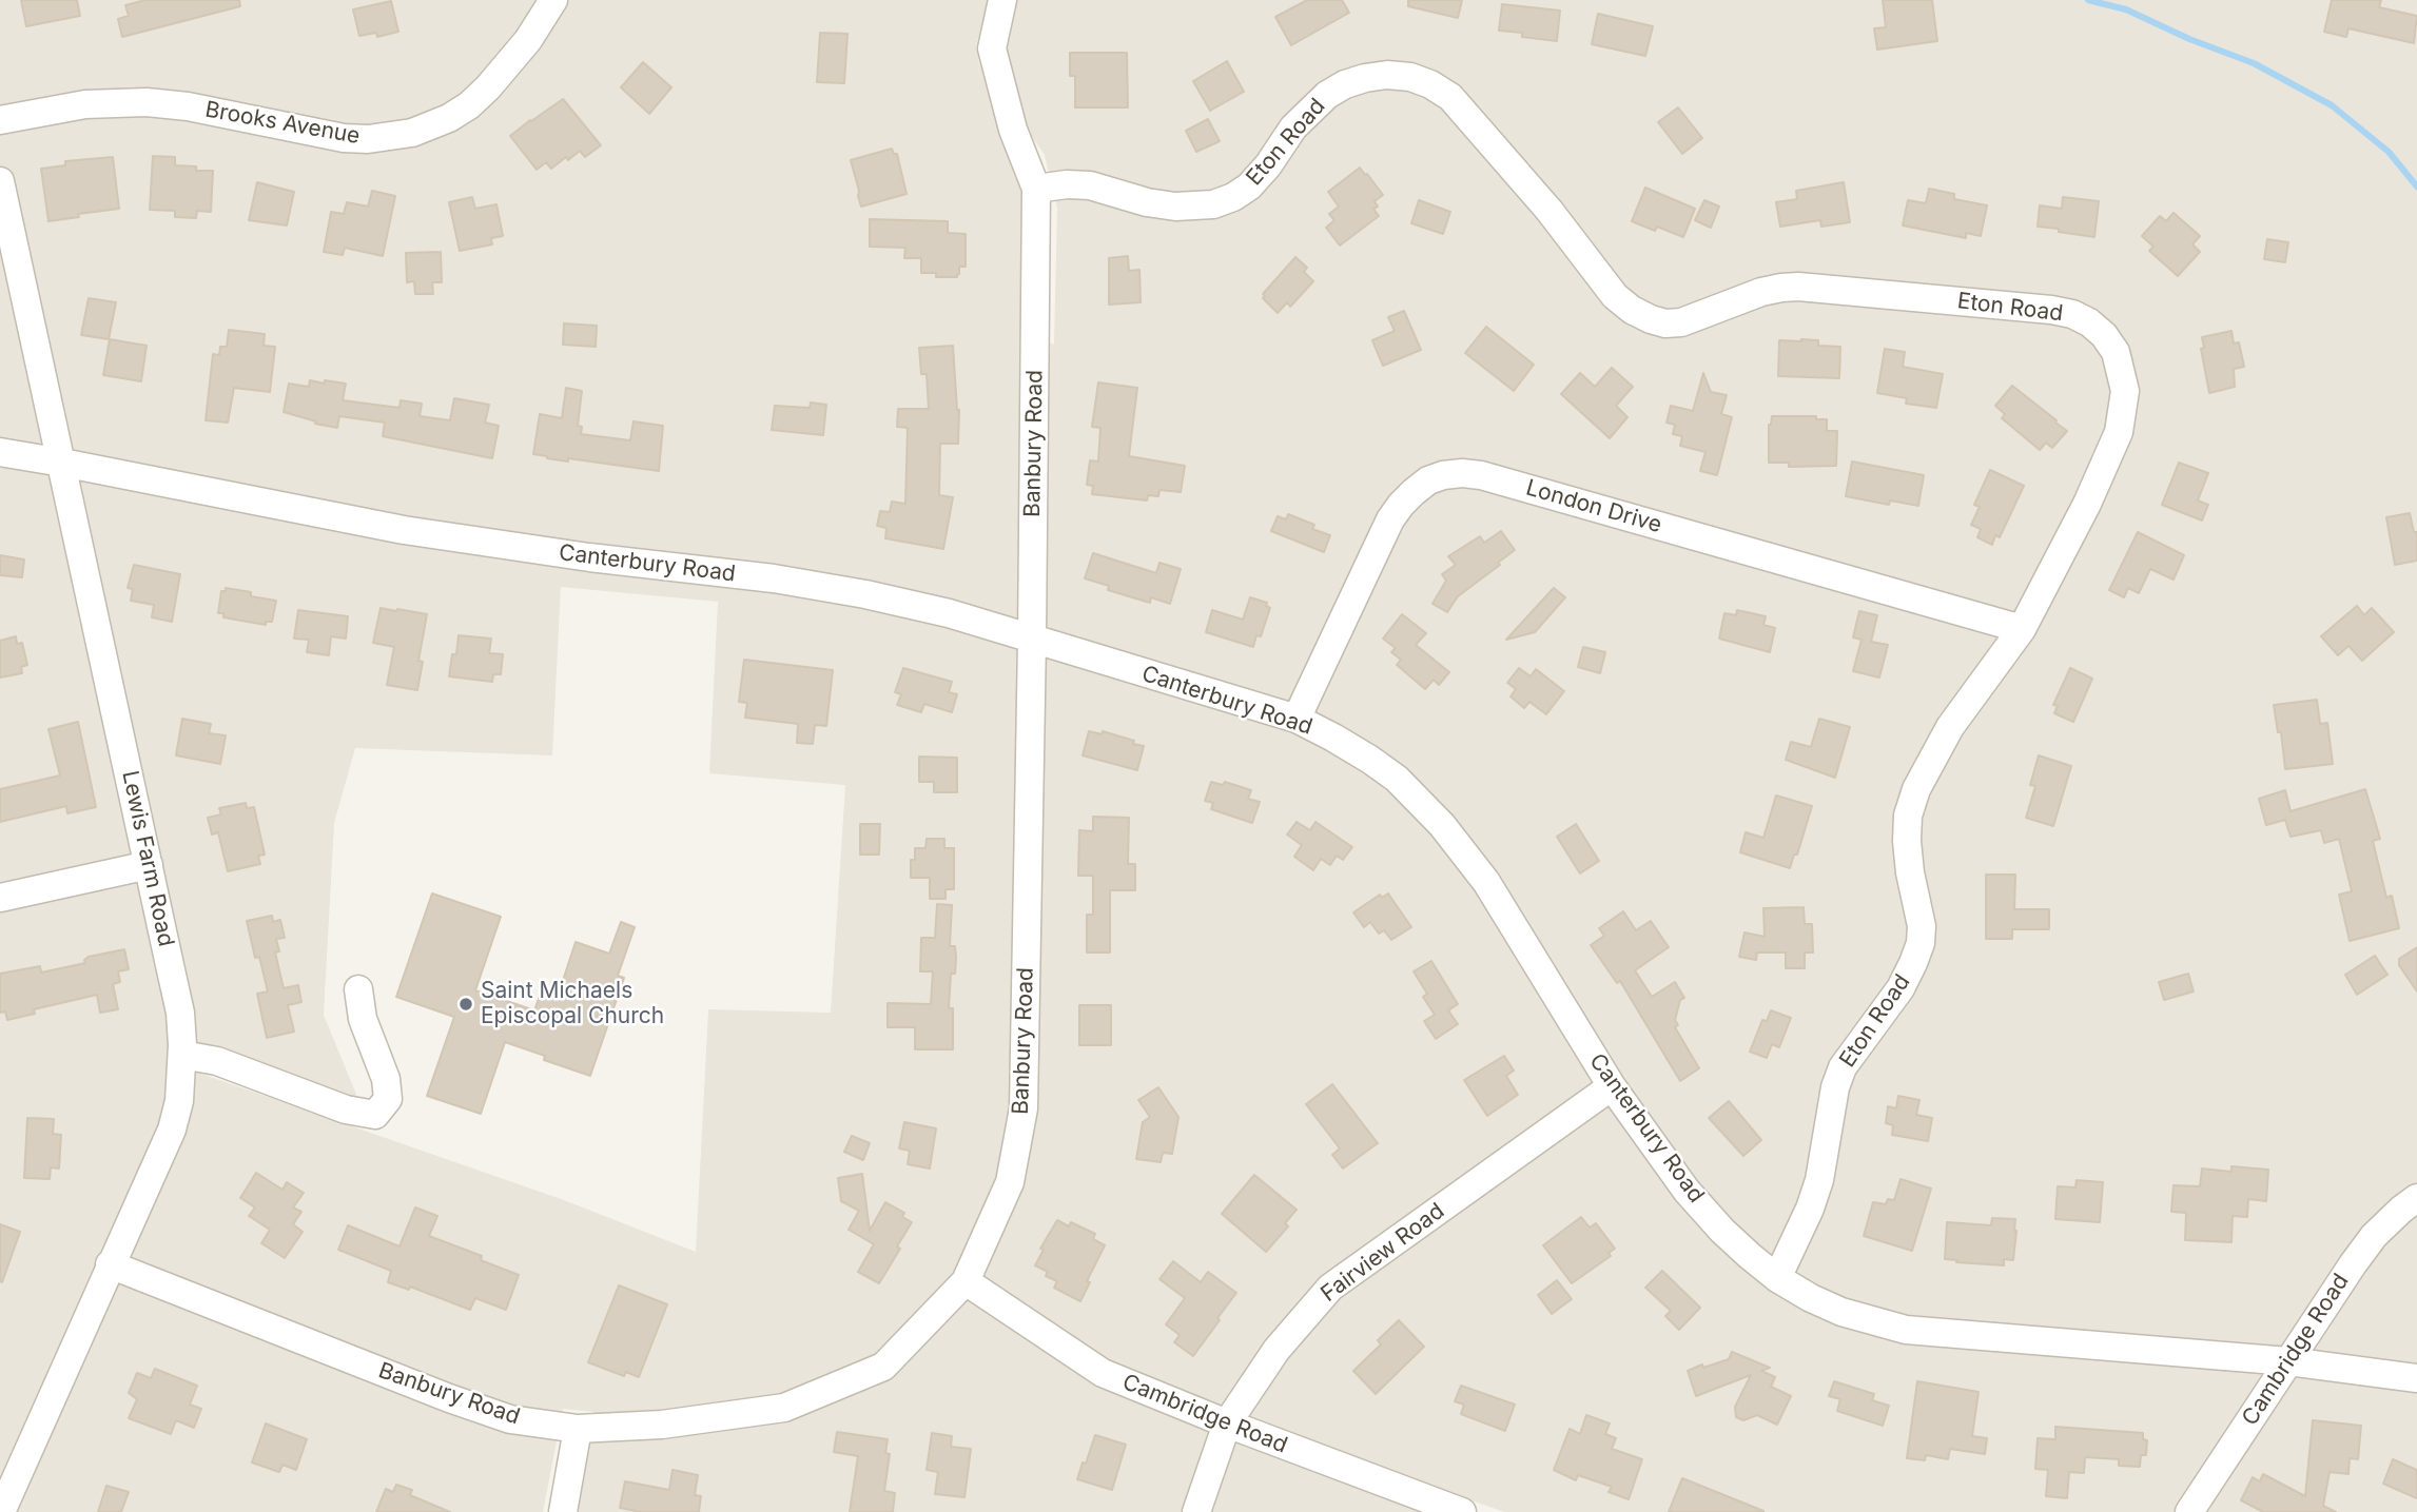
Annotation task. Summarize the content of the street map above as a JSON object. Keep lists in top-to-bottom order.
{
  "streets": {
    "street": [
      "Brooks Avenue",
      "Eton Road",
      "Banbury Road",
      "London Drive",
      "Canterbury Road",
      "Lewis Farm Road",
      "Fairview Road",
      "Cambridge Road"
    ]
  },
  "crossings": [
    ["Eton Road", "Banbury Road"],
    ["Eton Road", "London Drive"],
    ["Eton Road", "Canterbury Road"],
    ["Banbury Road", "Canterbury Road"],
    ["Banbury Road", "Lewis Farm Road"],
    ["Banbury Road", "Cambridge Road"],
    ["London Drive", "Canterbury Road"],
    ["Canterbury Road", "Lewis Farm Road"],
    ["Canterbury Road", "Fairview Road"],
    ["Canterbury Road", "Cambridge Road"],
    ["Fairview Road", "Cambridge Road"]
  ],
  "places": ["Saint Michaels Episcopal Church"]
}
